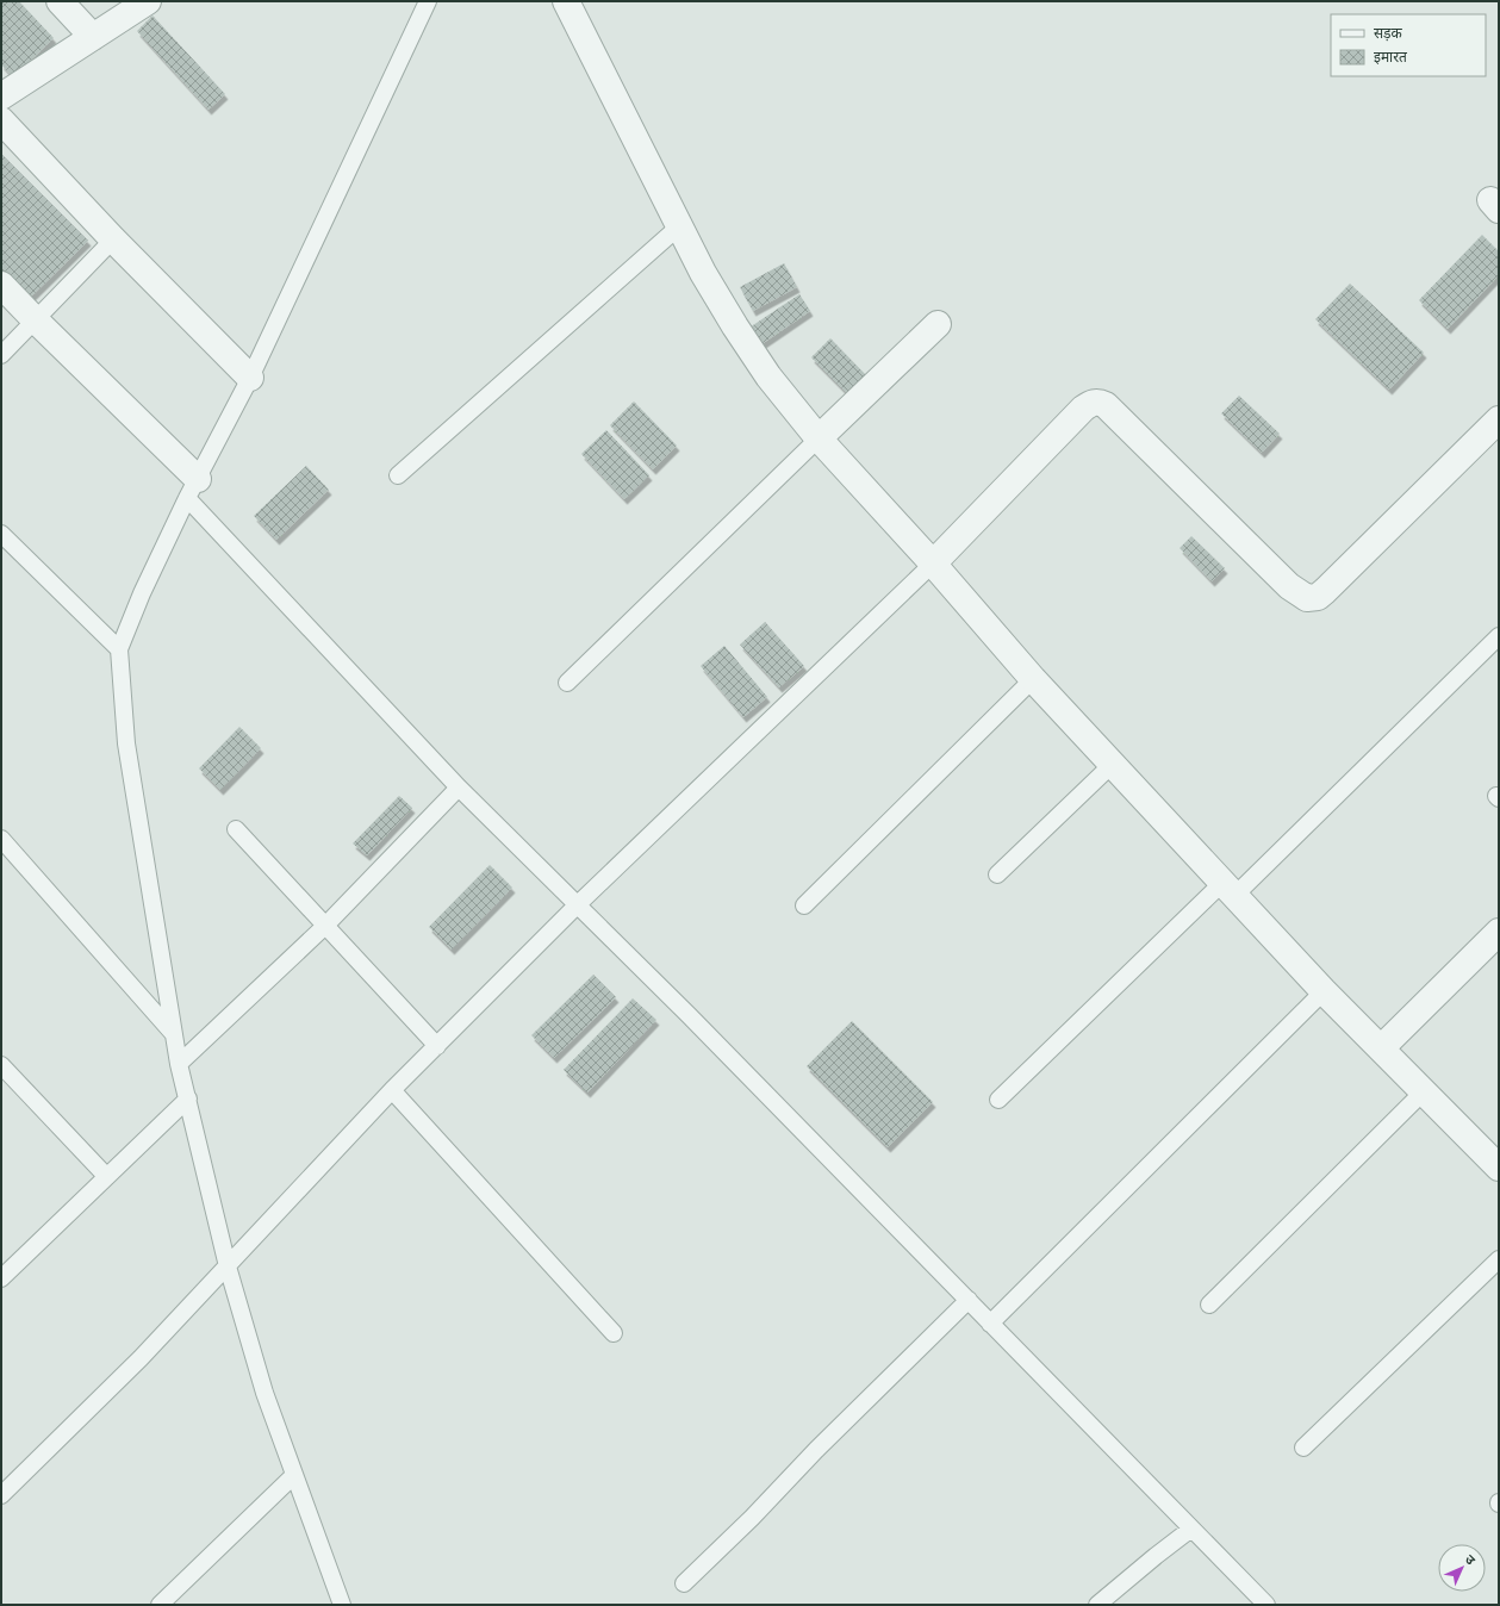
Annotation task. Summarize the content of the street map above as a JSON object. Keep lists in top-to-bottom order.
{
  "legend": ["सड़क", "इमारत"],
  "north": "top right"
}
